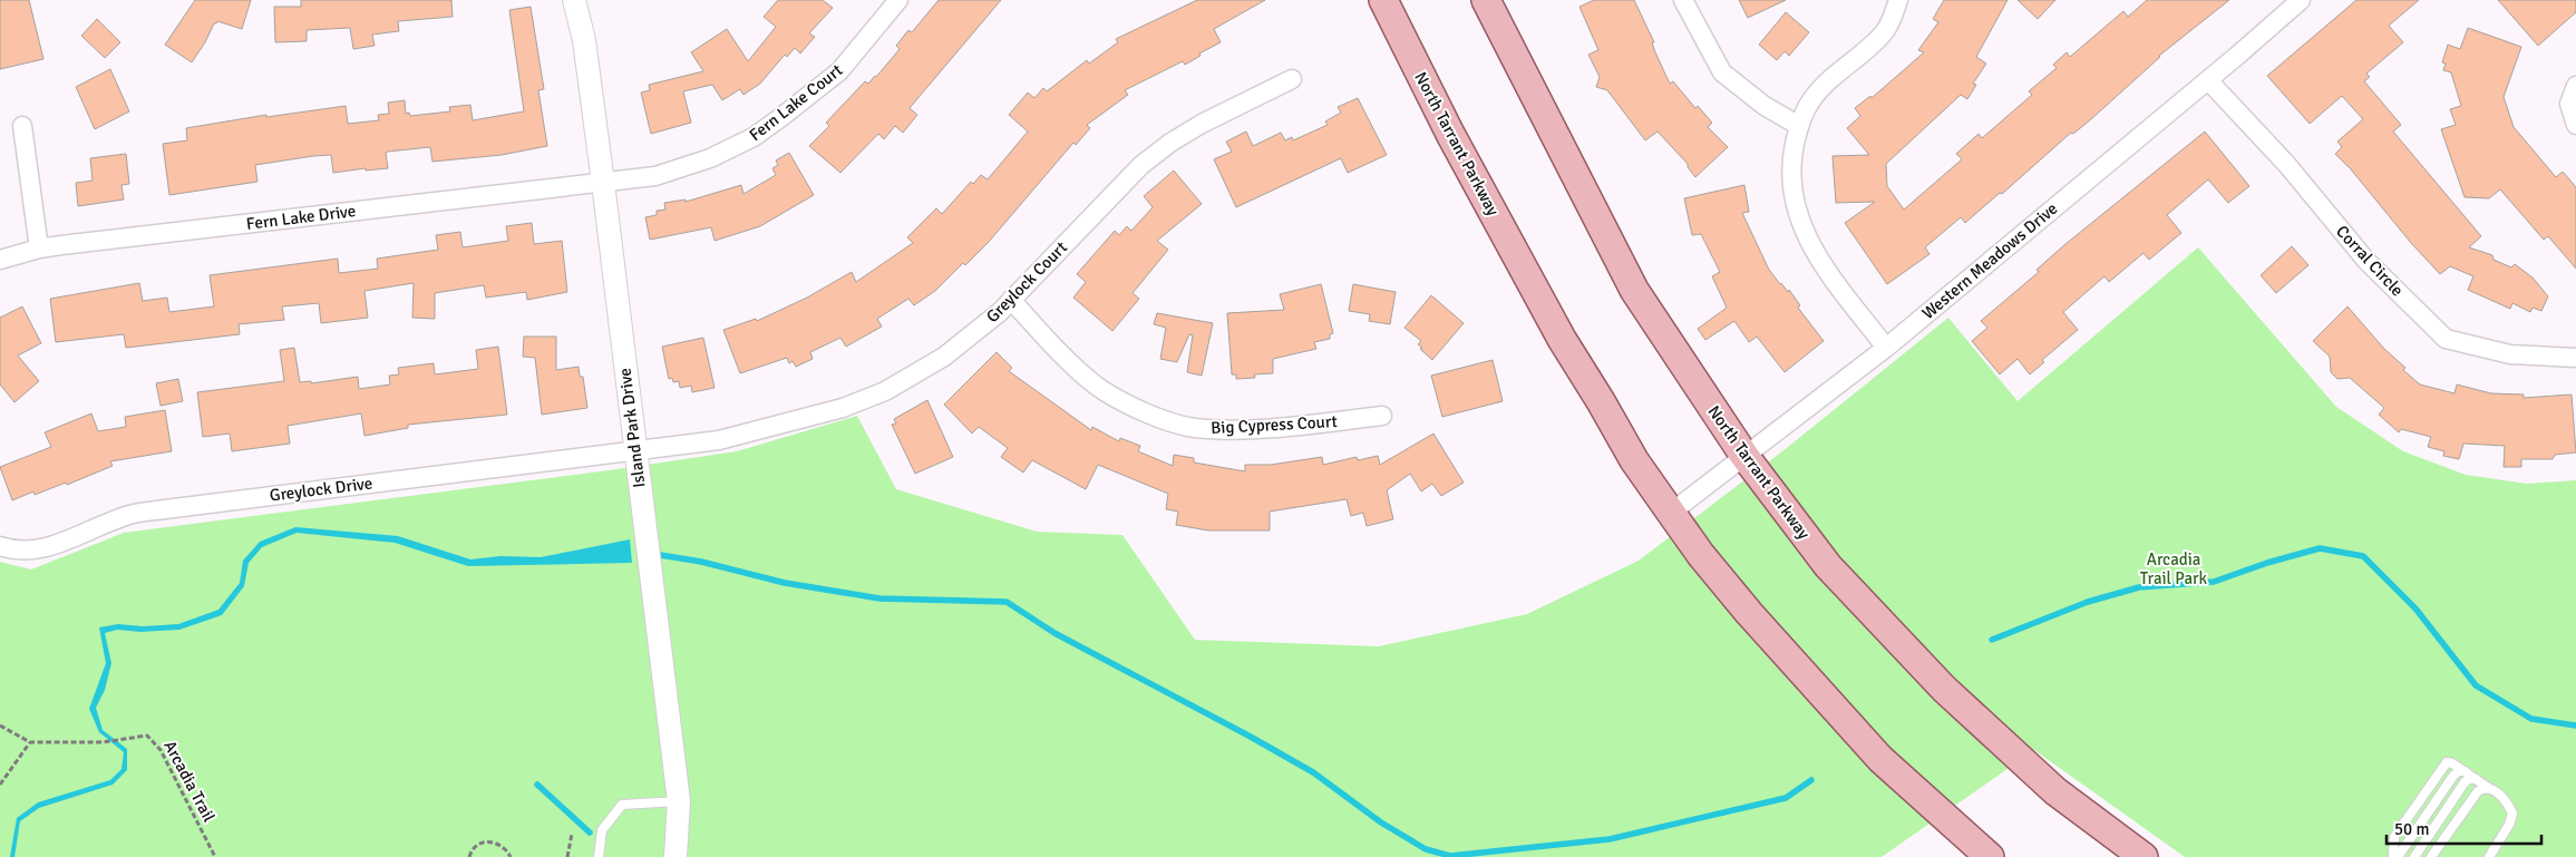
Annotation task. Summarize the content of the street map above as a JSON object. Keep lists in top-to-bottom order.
{
  "streets": {
    "main road": ["North Tarrant Parkway"],
    "street": [
      "Fern Lake Court",
      "Fern Lake Drive",
      "Western Meadows Drive",
      "Corral Circle",
      "Greylock Court",
      "Big Cypress Court",
      "Island Park Drive",
      "Greylock Drive"
    ],
    "path": ["Arcadia Trail"]
  },
  "crossings": [
    ["Fern Lake Court", "Fern Lake Drive"],
    ["Fern Lake Court", "Island Park Drive"],
    ["North Tarrant Parkway", "Western Meadows Drive"],
    ["Fern Lake Drive", "Island Park Drive"],
    ["Western Meadows Drive", "Corral Circle"],
    ["Greylock Court", "Big Cypress Court"],
    ["Greylock Court", "Island Park Drive"],
    ["Greylock Court", "Greylock Drive"],
    ["Island Park Drive", "Greylock Drive"]
  ],
  "parks": ["Arcadia Trail Park"],
  "scale_bar": "50 m"
}
